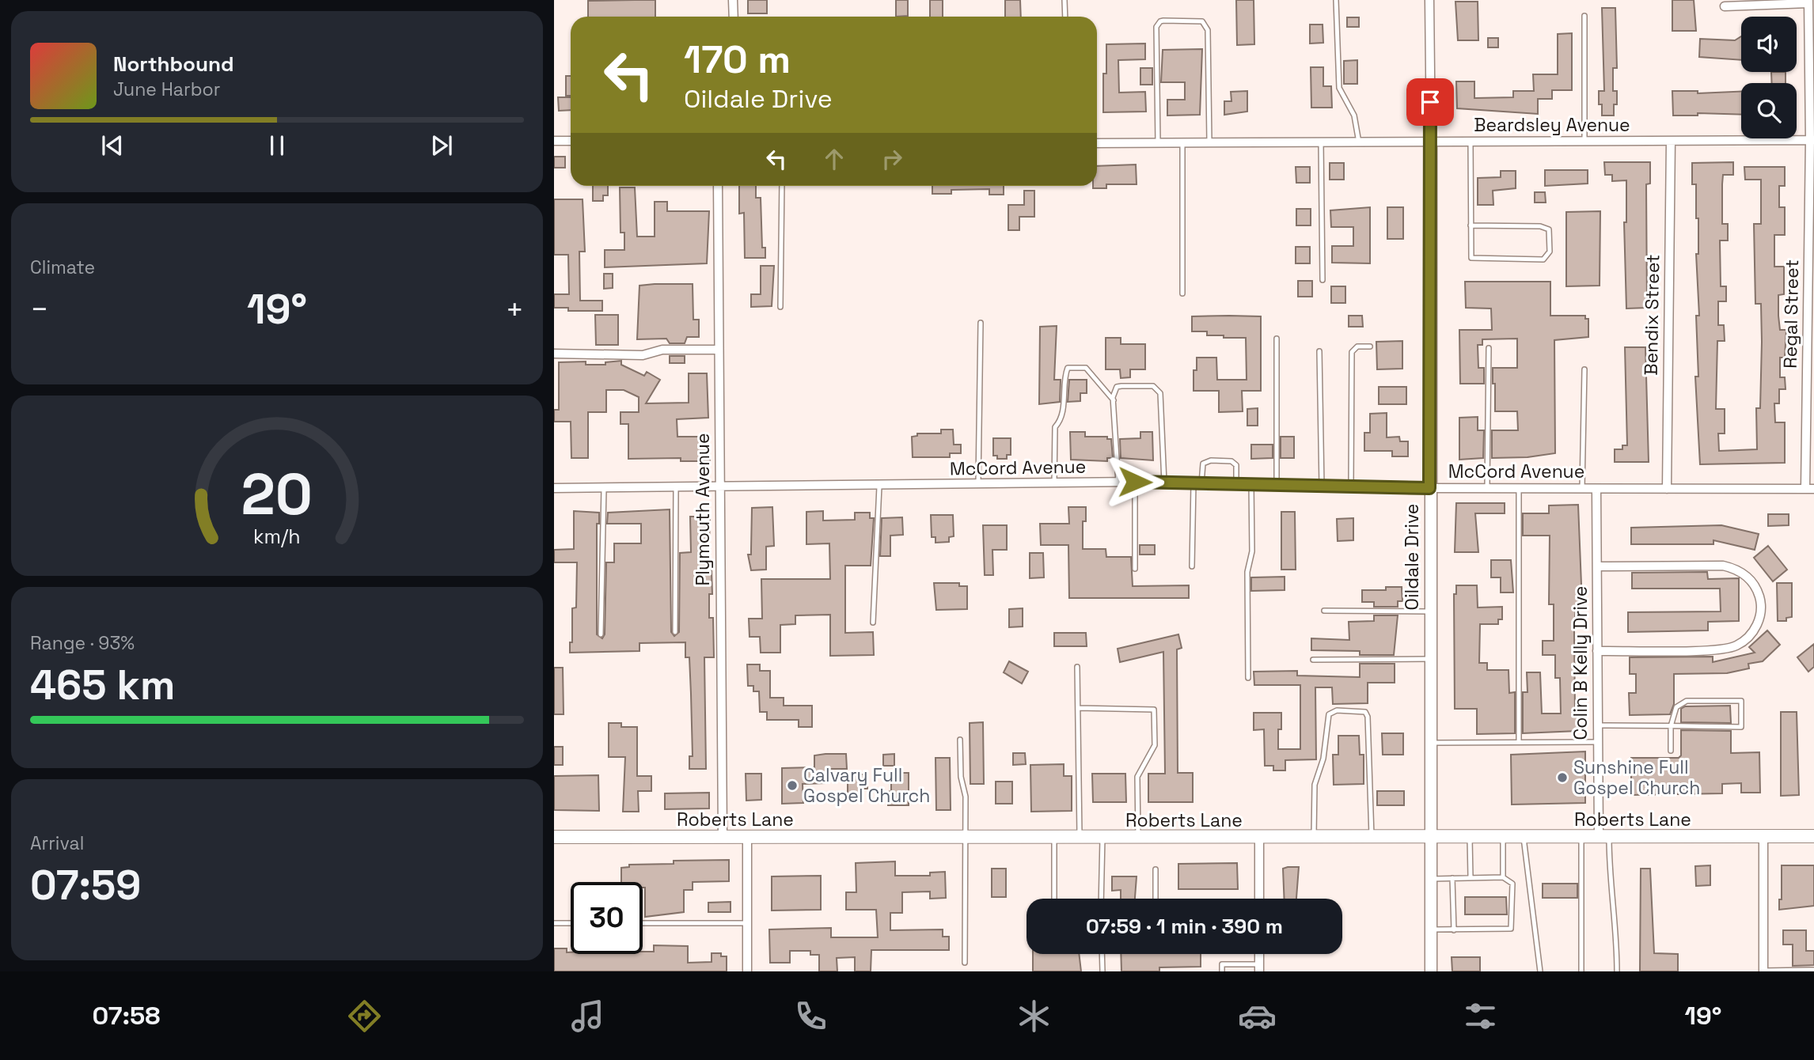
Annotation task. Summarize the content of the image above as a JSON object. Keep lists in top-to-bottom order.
{
  "streets": {
    "main road": ["Roberts Lane"],
    "street": [
      "Beardsley Avenue",
      "Regal Street",
      "Bendix Street",
      "McCord Avenue",
      "Plymouth Avenue",
      "Oildale Drive",
      "Colin B Kelly Drive"
    ]
  },
  "crossings": [
    ["Beardsley Avenue", "Regal Street"],
    ["Beardsley Avenue", "Bendix Street"],
    ["Beardsley Avenue", "Oildale Drive"],
    ["Regal Street", "McCord Avenue"],
    ["Bendix Street", "McCord Avenue"],
    ["McCord Avenue", "Plymouth Avenue"],
    ["McCord Avenue", "Oildale Drive"],
    ["McCord Avenue", "Colin B Kelly Drive"],
    ["Plymouth Avenue", "Roberts Lane"],
    ["Oildale Drive", "Roberts Lane"],
    ["Colin B Kelly Drive", "Roberts Lane"]
  ],
  "places": ["Sunshine Full Gospel Church", "Calvary Full Gospel Church"],
  "page": {
    "turn": ["170 m", "Oildale Drive"],
    "song": ["Northbound", "June Harbor"],
    "tile": [
      "Climate",
      ["Range · 93%", "465 km"],
      ["Arrival", "07:59"]
    ],
    "heat": ["−", "19°", "+"],
    "limit": "30",
    "trip": "07:59 · 1 min · 390 m",
    "tabs": ["07:58", "19°"],
    "gauge": ["20", "km/h"]
  }
}
